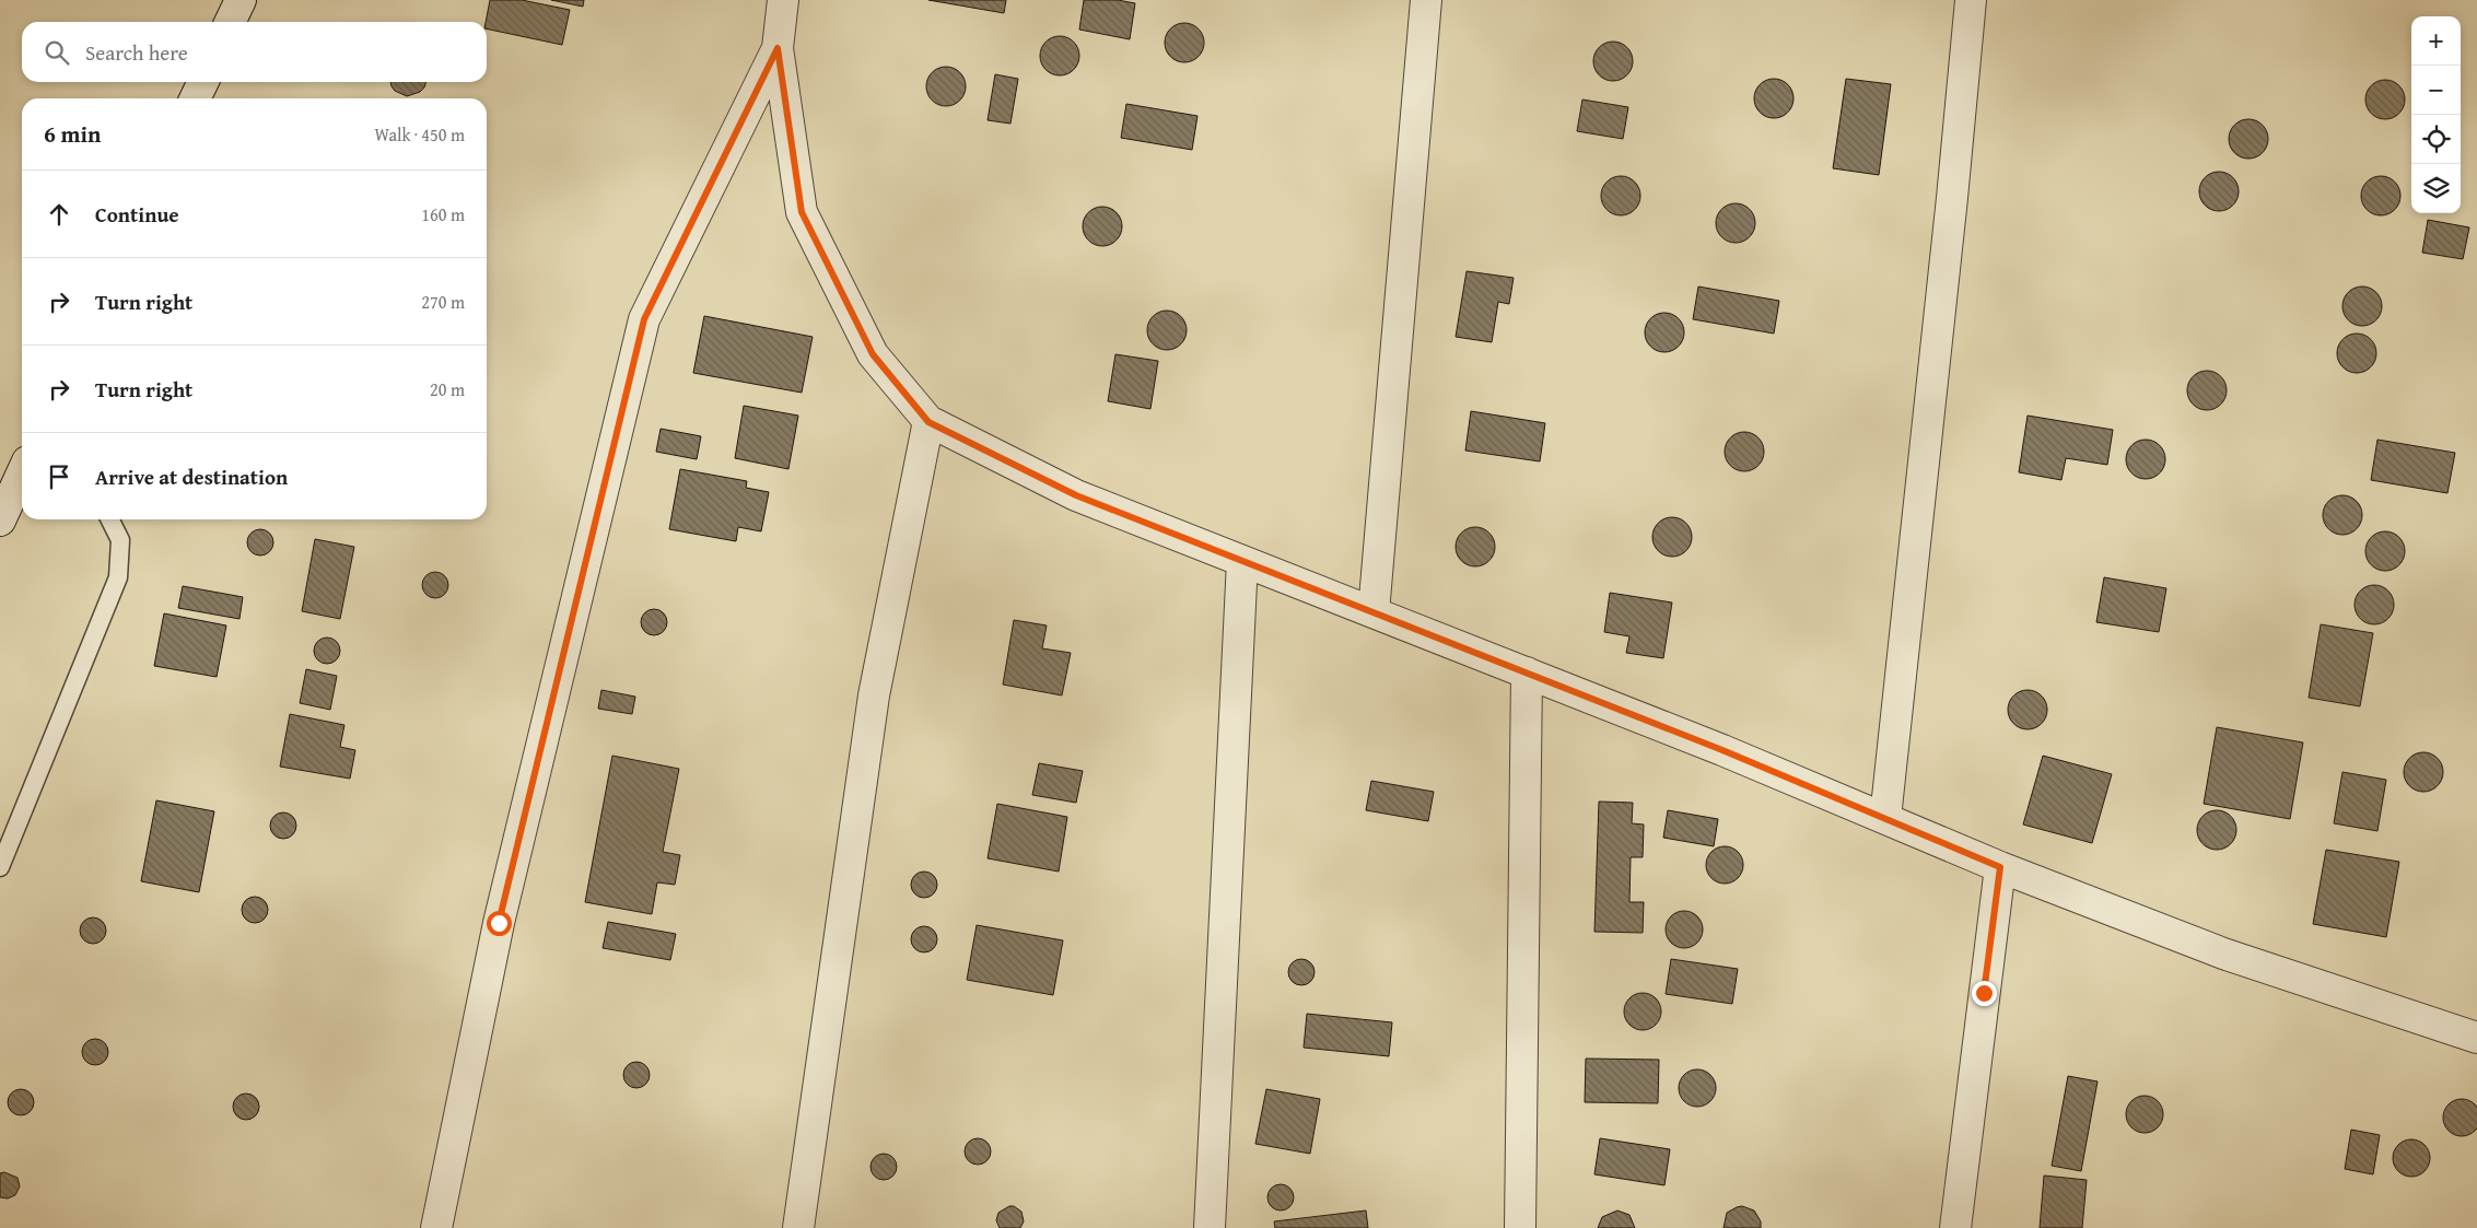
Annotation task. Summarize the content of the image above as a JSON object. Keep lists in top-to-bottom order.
{
  "page": {
    "map_buttons": ["+", "−"],
    "search": "Search here",
    "heading": ["6 min", "Walk · 450 m"],
    "list": [
      ["Continue", "160 m"],
      ["Turn right", "270 m"],
      ["Turn right", "20 m"],
      "Arrive at destination"
    ]
  }
}
